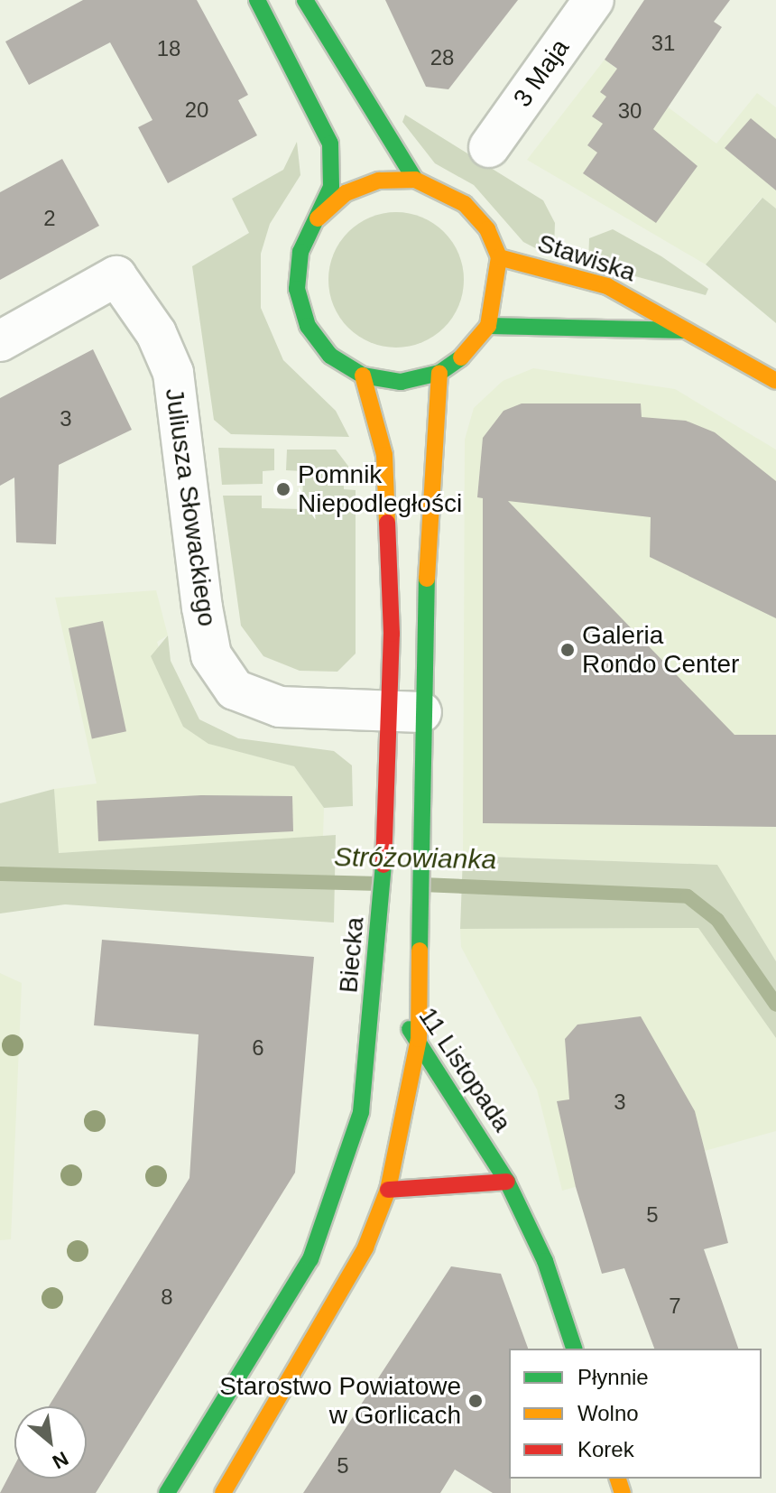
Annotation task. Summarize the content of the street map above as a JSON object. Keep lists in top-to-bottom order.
{
  "streets": {
    "street": [
      "3 Maja",
      "Stawiska",
      "Juliusza Słowackiego",
      "Biecka",
      "11 Listopada"
    ]
  },
  "crossings": [
    ["Stawiska", "Biecka"],
    ["Juliusza Słowackiego", "Biecka"],
    ["Biecka", "11 Listopada"]
  ],
  "water": ["Stróżowianka"],
  "places": ["Pomnik Niepodległości", "Galeria Rondo Center", "Starostwo Powiatowe w Gorlicach"],
  "house_numbers": [
    "31",
    "18",
    "28",
    "20",
    "30",
    "2",
    "3",
    "6",
    "3",
    "5",
    "8",
    "7",
    "5"
  ],
  "legend": ["Płynnie", "Wolno", "Korek"],
  "north": "bottom right"
}
